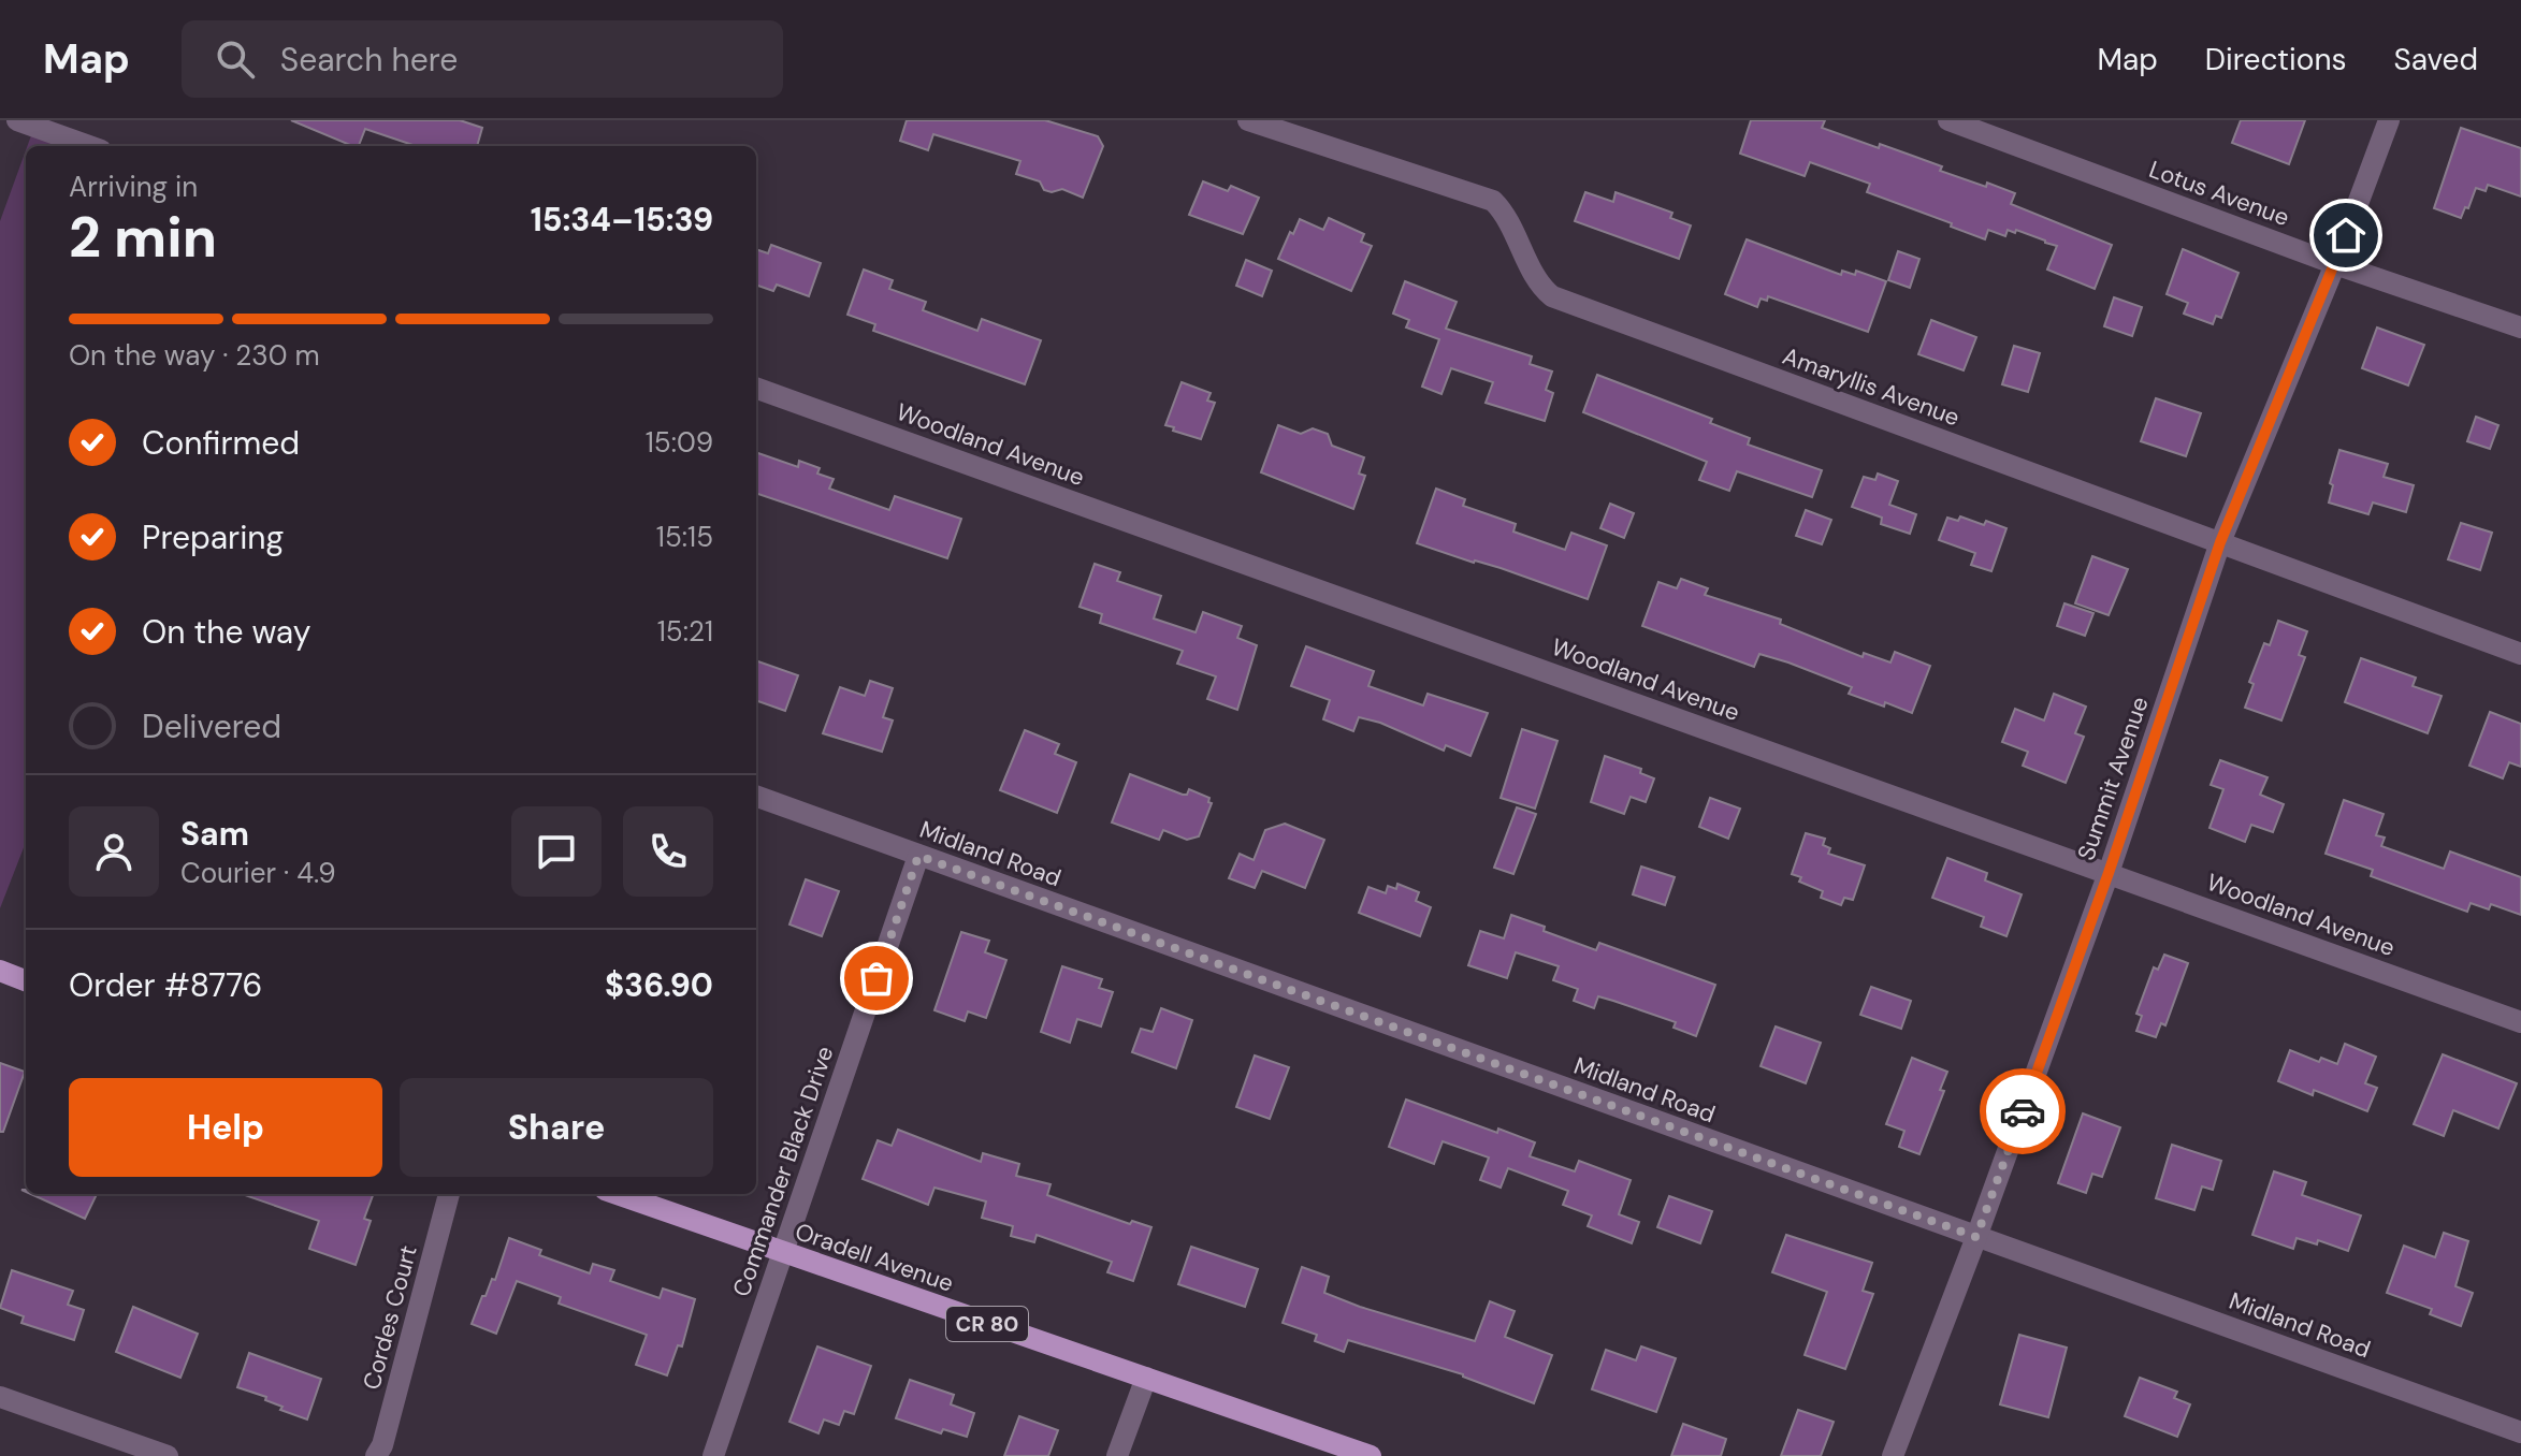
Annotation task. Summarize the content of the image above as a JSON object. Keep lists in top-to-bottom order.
{
  "streets": {
    "main road": ["Oradell Avenue", "CR 80"],
    "street": [
      "Lotus Avenue",
      "Amaryllis Avenue",
      "Woodland Avenue",
      "Summit Avenue",
      "Midland Road",
      "Commander Black Drive",
      "Cordes Court"
    ]
  },
  "crossings": [
    ["Lotus Avenue", "Summit Avenue"],
    ["Amaryllis Avenue", "Summit Avenue"],
    ["Woodland Avenue", "Summit Avenue"],
    ["Summit Avenue", "Midland Road"],
    ["Midland Road", "Commander Black Drive"],
    ["Commander Black Drive", "Oradell Avenue"]
  ],
  "page": {
    "header": "Map",
    "search": "Search here",
    "nav": ["Map", "Directions", "Saved"],
    "heading": ["2 min", "Arriving in", "15:34–15:39"],
    "panel": [
      "Sam",
      "Courier · 4.9",
      "Order #8776",
      "$36.90"
    ],
    "bar": "On the way · 230 m",
    "list": [
      ["Confirmed", "15:09"],
      ["Preparing", "15:15"],
      ["On the way", "15:21"],
      "Delivered"
    ],
    "buttons": ["Help", "Share"]
  }
}
